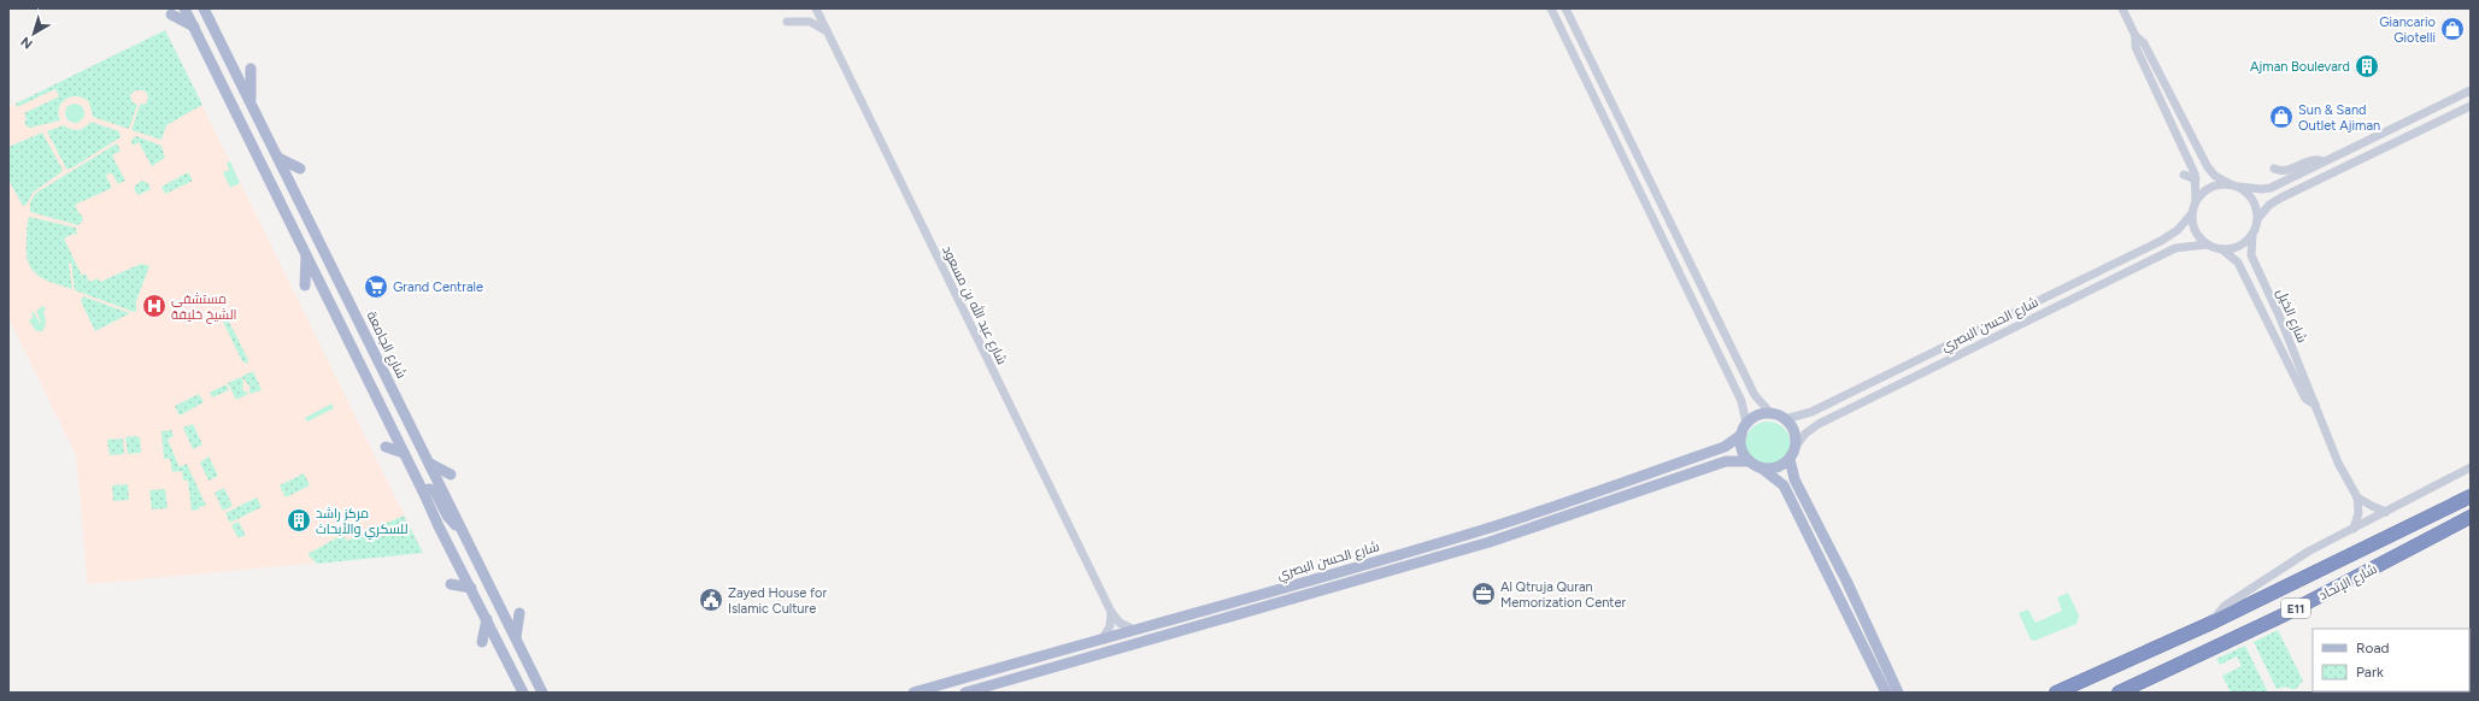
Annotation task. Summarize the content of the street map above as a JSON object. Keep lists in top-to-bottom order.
{
  "streets": {
    "highway": ["شارع الإتحاد", "E11"],
    "main road": ["شارع الحسن البصري", "شارع الجامعة"],
    "street": ["شارع عبد الله بن مسعود", "شارع الخيل"]
  },
  "crossings": [
    ["شارع عبد الله بن مسعود", "شارع الحسن البصري"],
    ["شارع الخيل", "شارع الحسن البصري"]
  ],
  "places": {
    "shop": ["Giancario Giotelli", "Sun & Sand Outlet Ajiman"],
    "building": ["Ajman Boulevard", "مركز راشد للسكري والأبحاث"],
    "supermarket": ["Grand Centrale"],
    "hospital": ["مستشفى الشيخ خليفة"],
    "office": ["Al Qtruja Quran Memorization Center"],
    "public building": ["Zayed House for Islamic Culture"]
  },
  "legend": ["Road", "Park"],
  "north": "bottom left"
}
